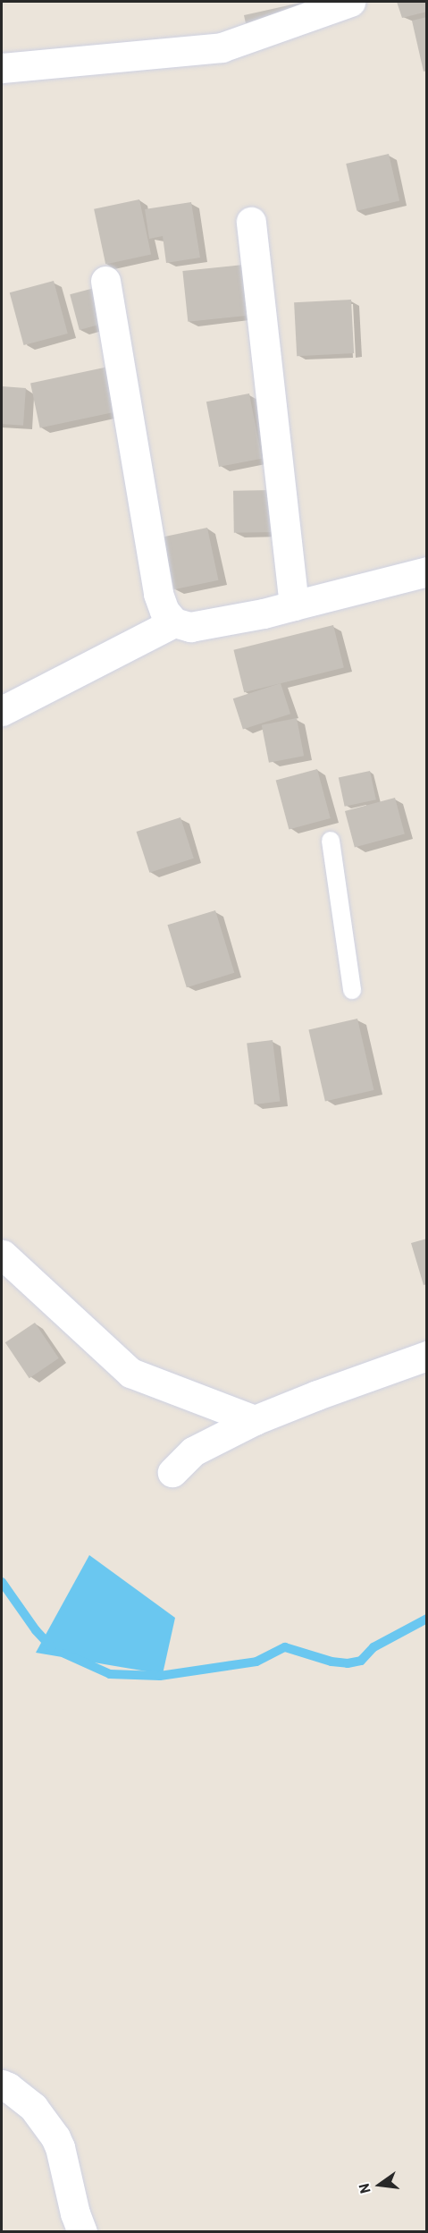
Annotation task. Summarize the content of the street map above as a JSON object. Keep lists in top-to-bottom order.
{
  "north": "left"
}
